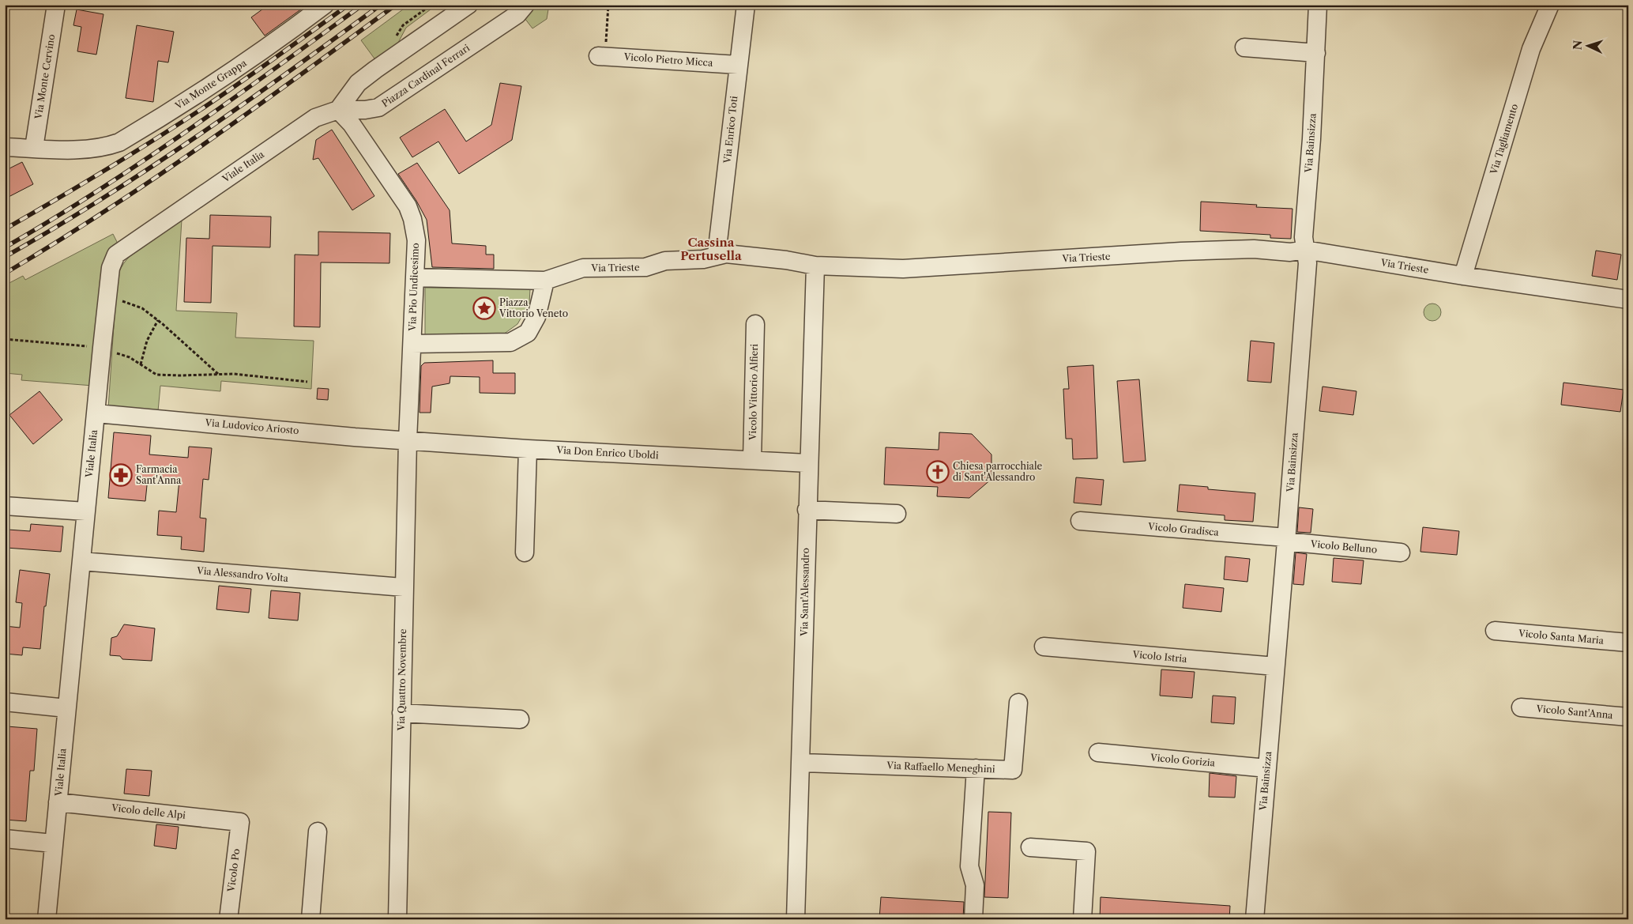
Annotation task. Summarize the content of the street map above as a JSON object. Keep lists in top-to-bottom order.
{
  "streets": {
    "street": [
      "Vicolo Pietro Micca",
      "Piazza Cardinal Ferrari",
      "Via Monte Cervino",
      "Via Monte Grappa",
      "Via Enrico Toti",
      "Via Tagliamento",
      "Via Bainsizza",
      "Viale Italia",
      "Via Trieste",
      "Via Pio Undicesimo",
      "Vicolo Vittorio Alfieri",
      "Via Ludovico Ariosto",
      "Via Don Enrico Uboldi",
      "Vicolo Gradisca",
      "Vicolo Belluno",
      "Via Alessandro Volta",
      "Via Sant'Alessandro",
      "Vicolo Santa Maria",
      "Vicolo Istria",
      "Via Quattro Novembre",
      "Vicolo Sant'Anna",
      "Vicolo Gorizia",
      "Via Raffaello Meneghini",
      "Vicolo delle Alpi",
      "Vicolo Po"
    ]
  },
  "crossings": [
    ["Vicolo Pietro Micca", "Via Enrico Toti"],
    ["Piazza Cardinal Ferrari", "Viale Italia"],
    ["Piazza Cardinal Ferrari", "Via Pio Undicesimo"],
    ["Via Monte Cervino", "Via Monte Grappa"],
    ["Via Enrico Toti", "Via Trieste"],
    ["Via Tagliamento", "Via Trieste"],
    ["Via Bainsizza", "Via Trieste"],
    ["Via Bainsizza", "Vicolo Gradisca"],
    ["Via Bainsizza", "Vicolo Belluno"],
    ["Via Bainsizza", "Vicolo Istria"],
    ["Via Bainsizza", "Vicolo Gorizia"],
    ["Viale Italia", "Via Pio Undicesimo"],
    ["Viale Italia", "Via Ludovico Ariosto"],
    ["Viale Italia", "Via Alessandro Volta"],
    ["Viale Italia", "Vicolo delle Alpi"],
    ["Via Trieste", "Via Sant'Alessandro"],
    ["Via Pio Undicesimo", "Via Ludovico Ariosto"],
    ["Via Pio Undicesimo", "Via Don Enrico Uboldi"],
    ["Via Pio Undicesimo", "Via Quattro Novembre"],
    ["Vicolo Vittorio Alfieri", "Via Don Enrico Uboldi"],
    ["Via Ludovico Ariosto", "Via Don Enrico Uboldi"],
    ["Via Ludovico Ariosto", "Via Quattro Novembre"],
    ["Via Don Enrico Uboldi", "Via Sant'Alessandro"],
    ["Via Don Enrico Uboldi", "Via Quattro Novembre"],
    ["Vicolo Gradisca", "Vicolo Belluno"],
    ["Via Alessandro Volta", "Via Quattro Novembre"],
    ["Via Sant'Alessandro", "Via Raffaello Meneghini"],
    ["Vicolo delle Alpi", "Vicolo Po"]
  ],
  "districts": ["Cassina Pertusella"],
  "places": {
    "place": ["Piazza Vittorio Veneto"],
    "church": ["Chiesa parrocchiale di Sant'Alessandro"],
    "pharmacy": ["Farmacia Sant'Anna"]
  },
  "north": "left"
}
